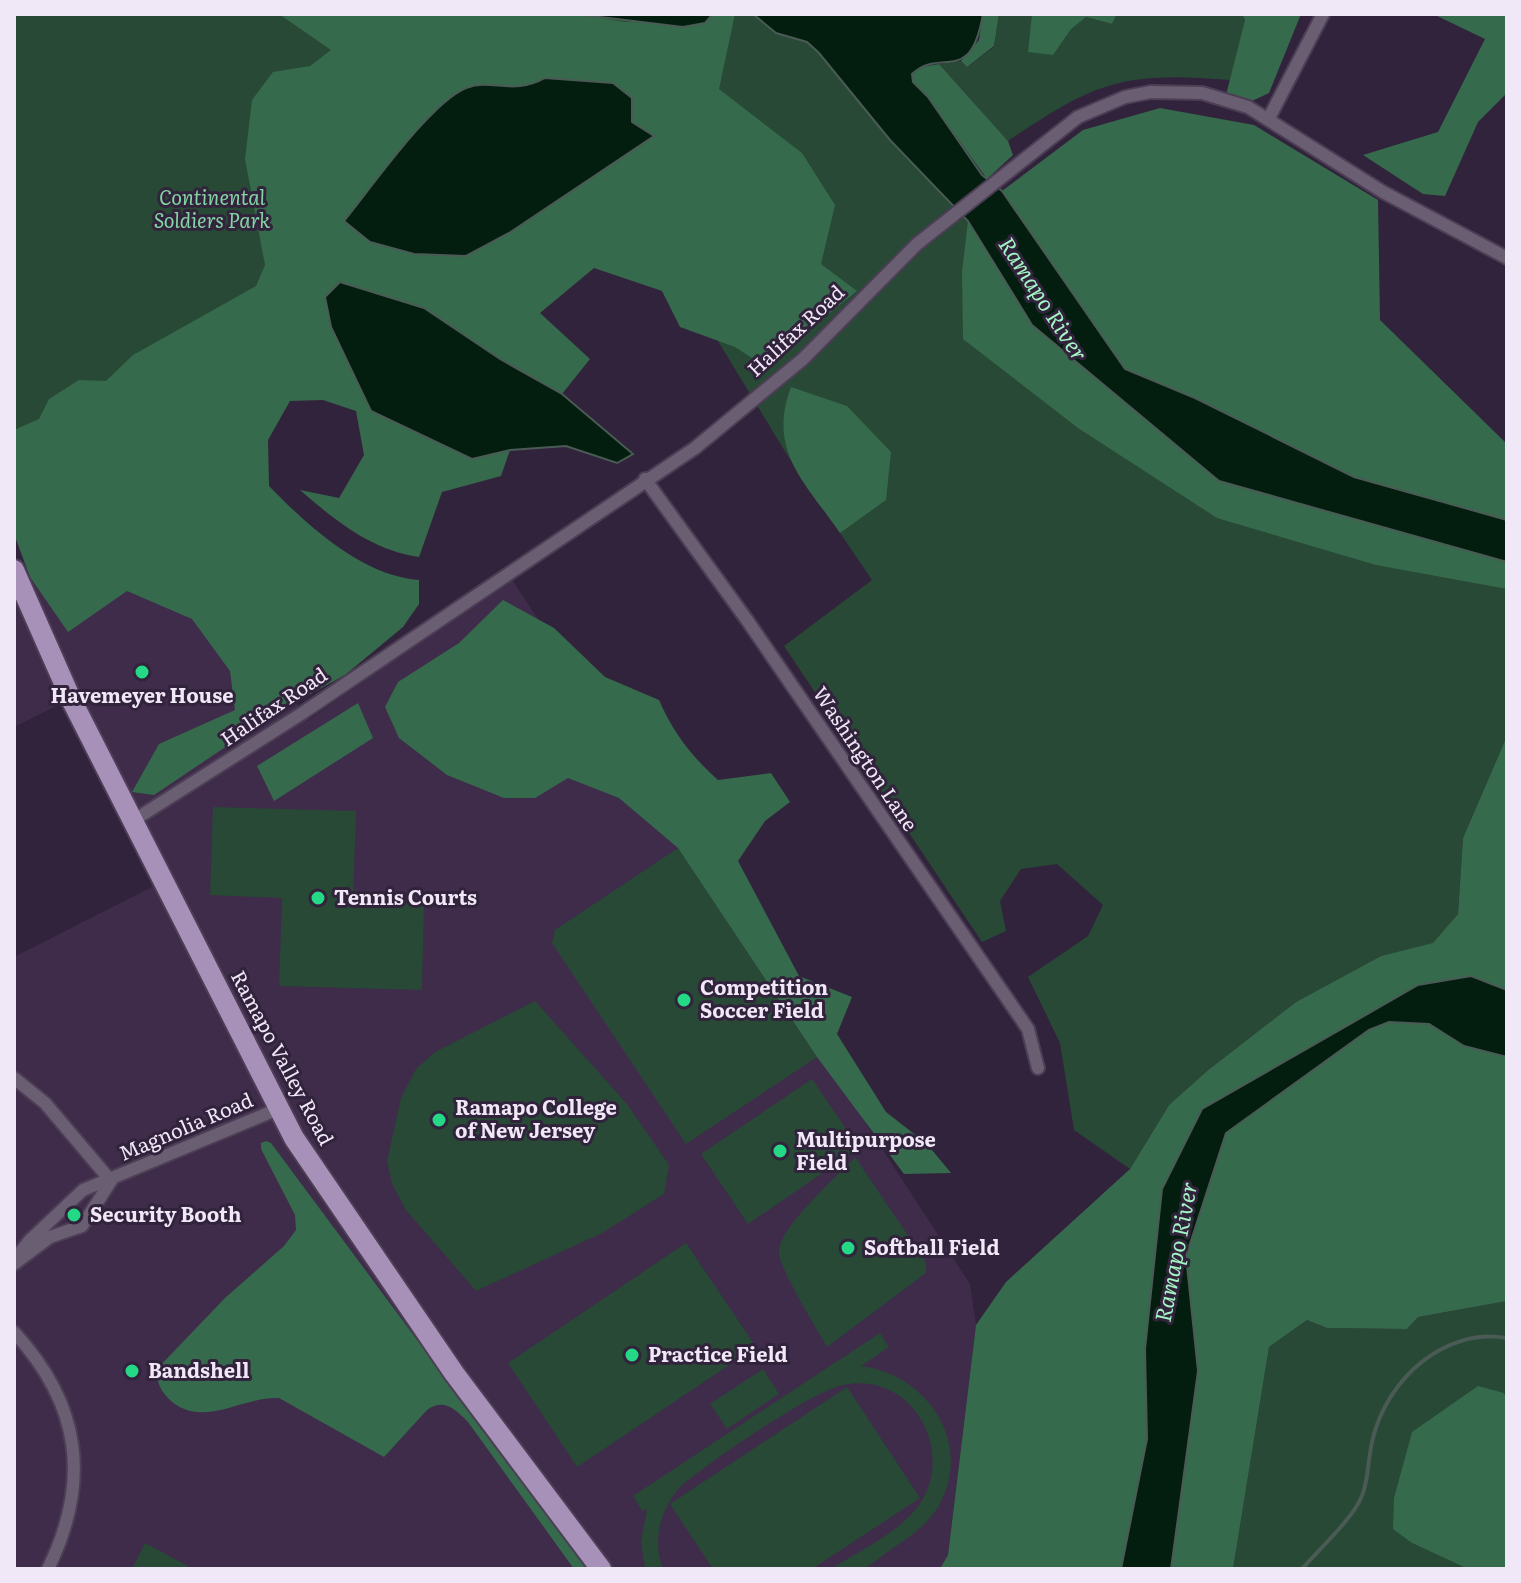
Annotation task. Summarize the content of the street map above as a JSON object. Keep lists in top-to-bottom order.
{
  "streets": {
    "main road": ["Ramapo Valley Road"],
    "street": ["Halifax Road", "Washington Lane", "Magnolia Road"]
  },
  "crossings": [
    ["Halifax Road", "Washington Lane"],
    ["Halifax Road", "Ramapo Valley Road"],
    ["Ramapo Valley Road", "Magnolia Road"]
  ],
  "water": ["Ramapo River"],
  "parks": ["Continental Soldiers Park"],
  "places": [
    "Havemeyer House",
    "Tennis Courts",
    "Competition Soccer Field",
    "Ramapo College of New Jersey",
    "Multipurpose Field",
    "Security Booth",
    "Softball Field",
    "Practice Field",
    "Bandshell"
  ]
}
